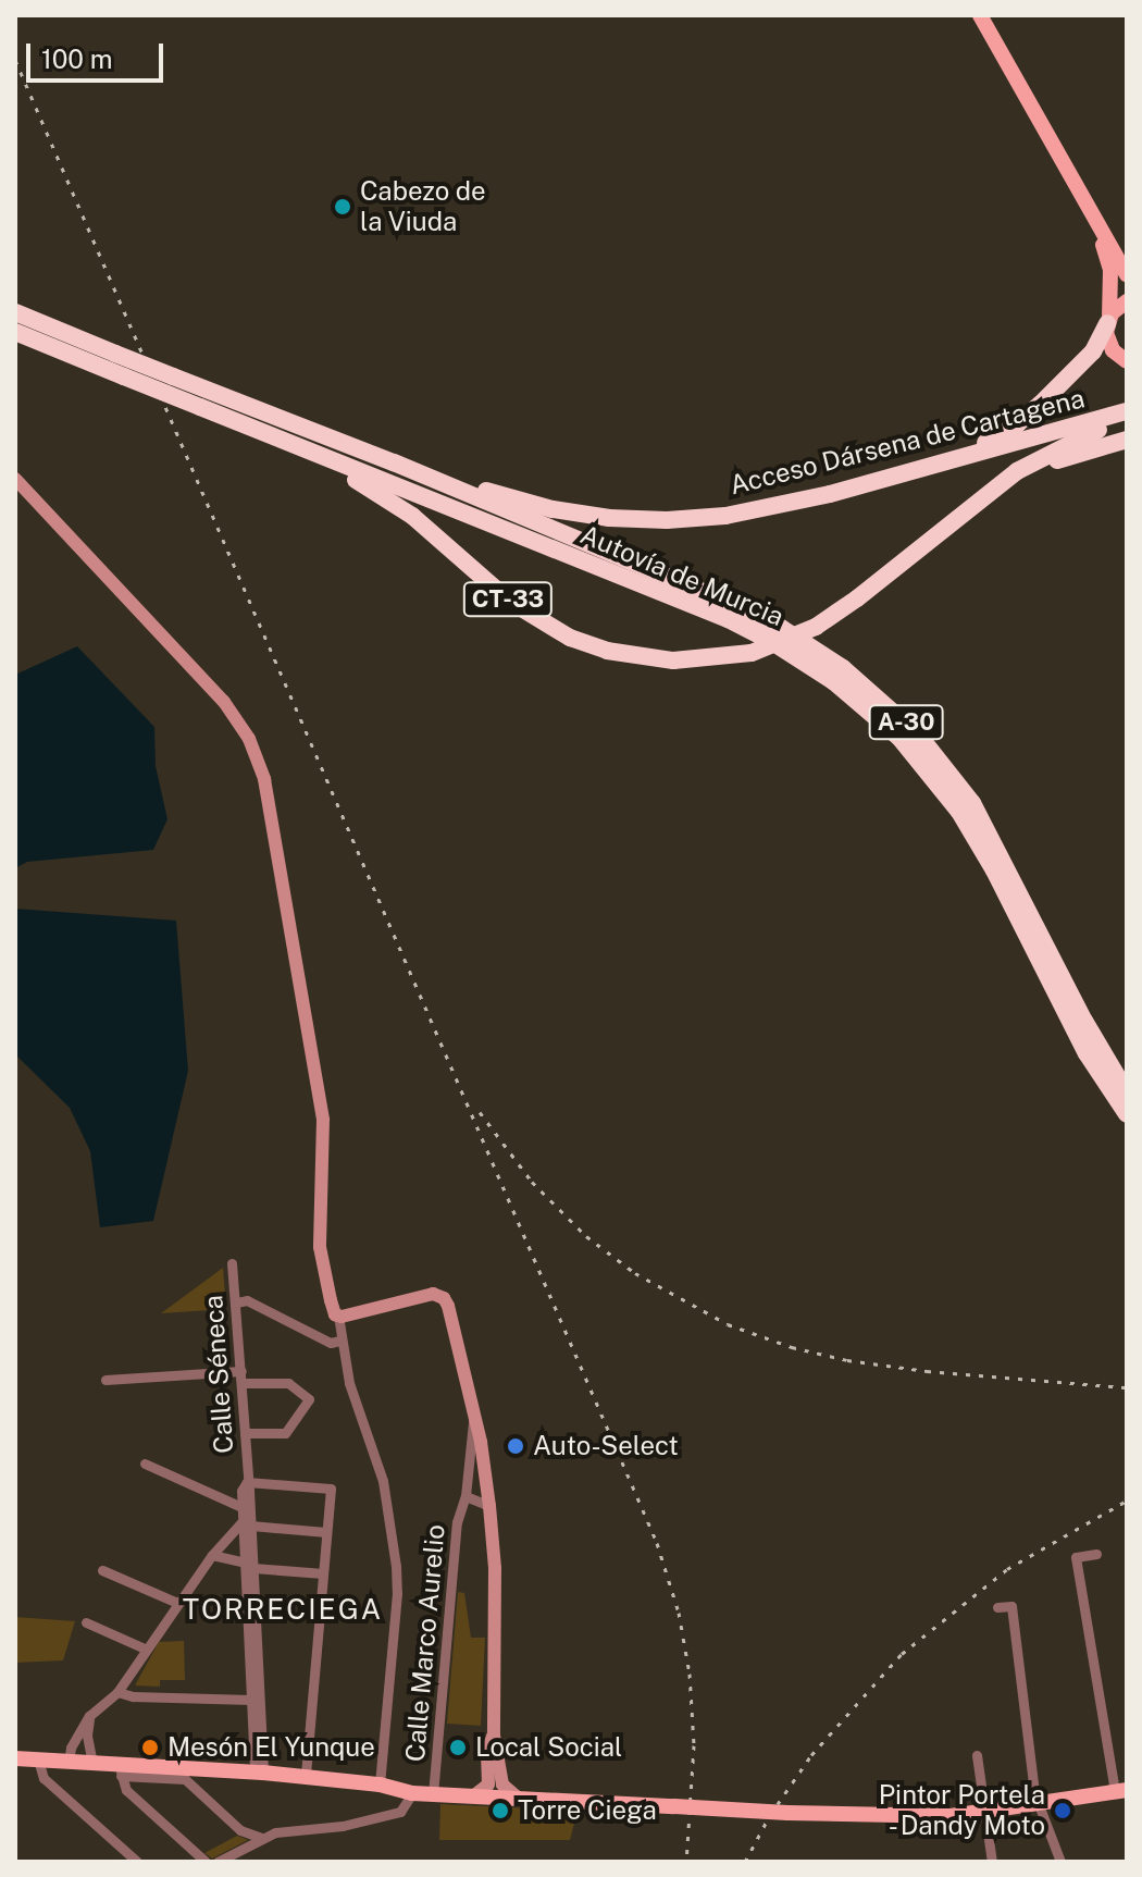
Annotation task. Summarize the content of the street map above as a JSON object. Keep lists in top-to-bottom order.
{
  "streets": {
    "highway": [
      "Acceso Dársena de Cartagena",
      "Autovía de Murcia",
      "CT-33",
      "A-30"
    ],
    "street": ["Calle Séneca", "Calle Marco Aurelio"]
  },
  "crossings": [
    ["Acceso Dársena de Cartagena", "Autovía de Murcia"]
  ],
  "districts": ["TORRECIEGA"],
  "places": [
    "Cabezo de la Viuda",
    "Auto-Select",
    "Mesón El Yunque",
    "Local Social",
    "Torre Ciega",
    "Pintor Portela - Dandy Moto"
  ],
  "scale_bar": "100 m"
}
